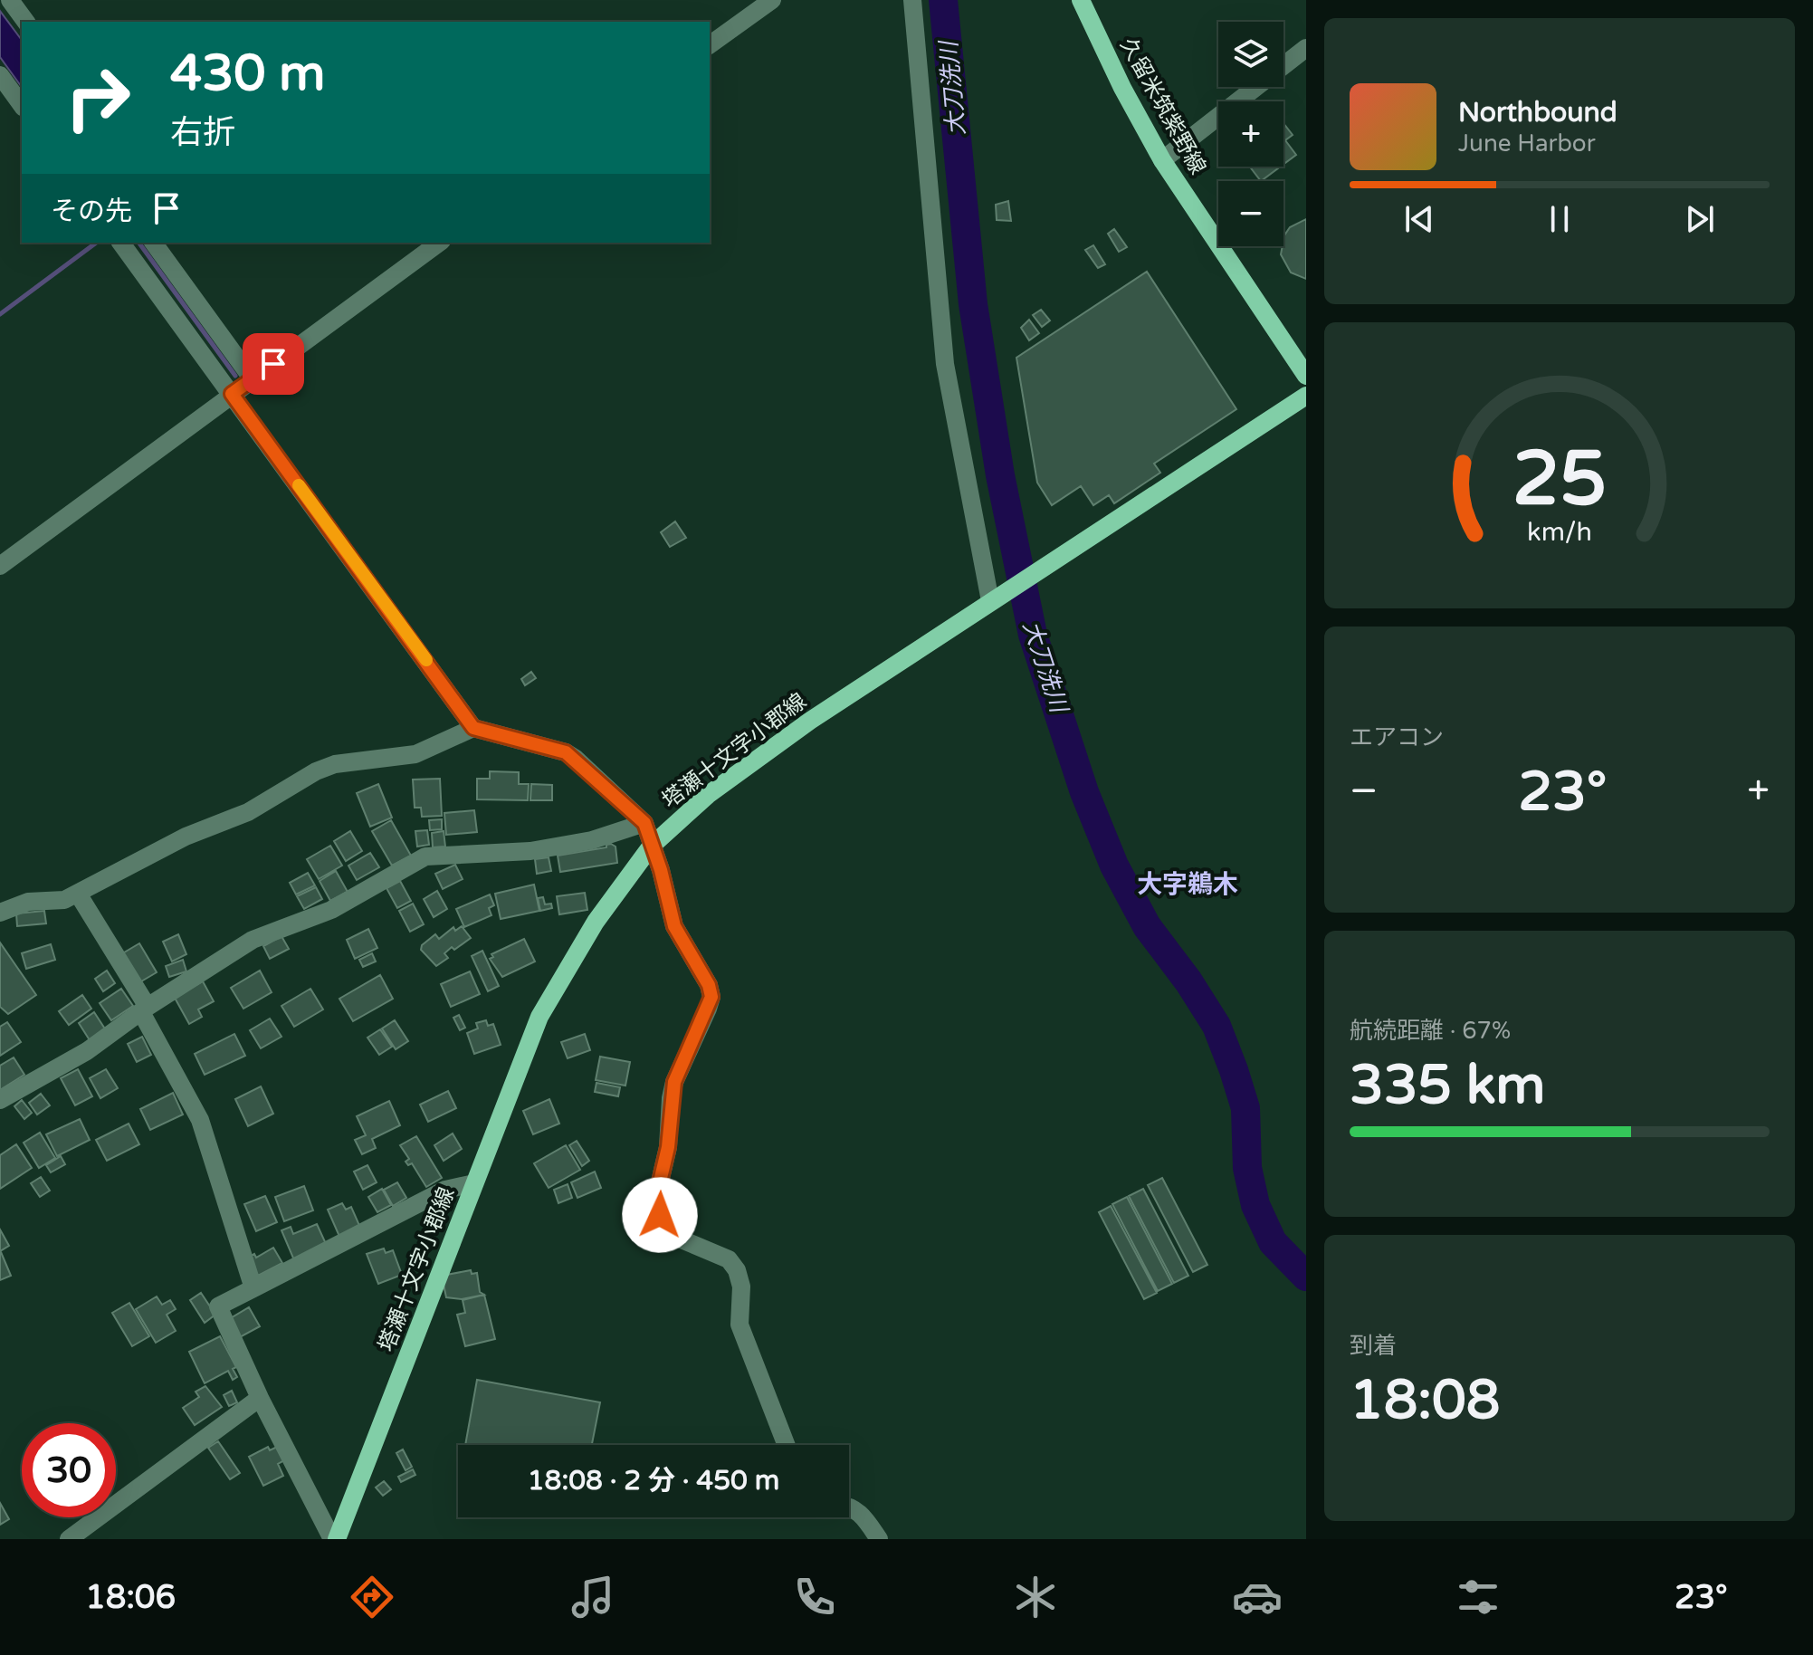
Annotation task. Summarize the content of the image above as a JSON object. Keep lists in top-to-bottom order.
{
  "streets": {
    "main road": ["久留米筑紫野線", "塔瀬十文字小郡線"]
  },
  "districts": ["大字鵜木"],
  "water": ["大刀洗川"],
  "page": {
    "map_buttons": ["+", "−"],
    "turn": ["430 m", "右折"],
    "song": ["Northbound", "June Harbor"],
    "then": "その先",
    "tile": [
      "エアコン",
      ["航続距離 · 67%", "335 km"],
      ["到着", "18:08"]
    ],
    "heat": ["−", "23°", "+"],
    "limit": "30",
    "trip": "18:08 · 2 分 · 450 m",
    "tabs": ["18:06", "23°"],
    "gauge": ["25", "km/h"]
  }
}
